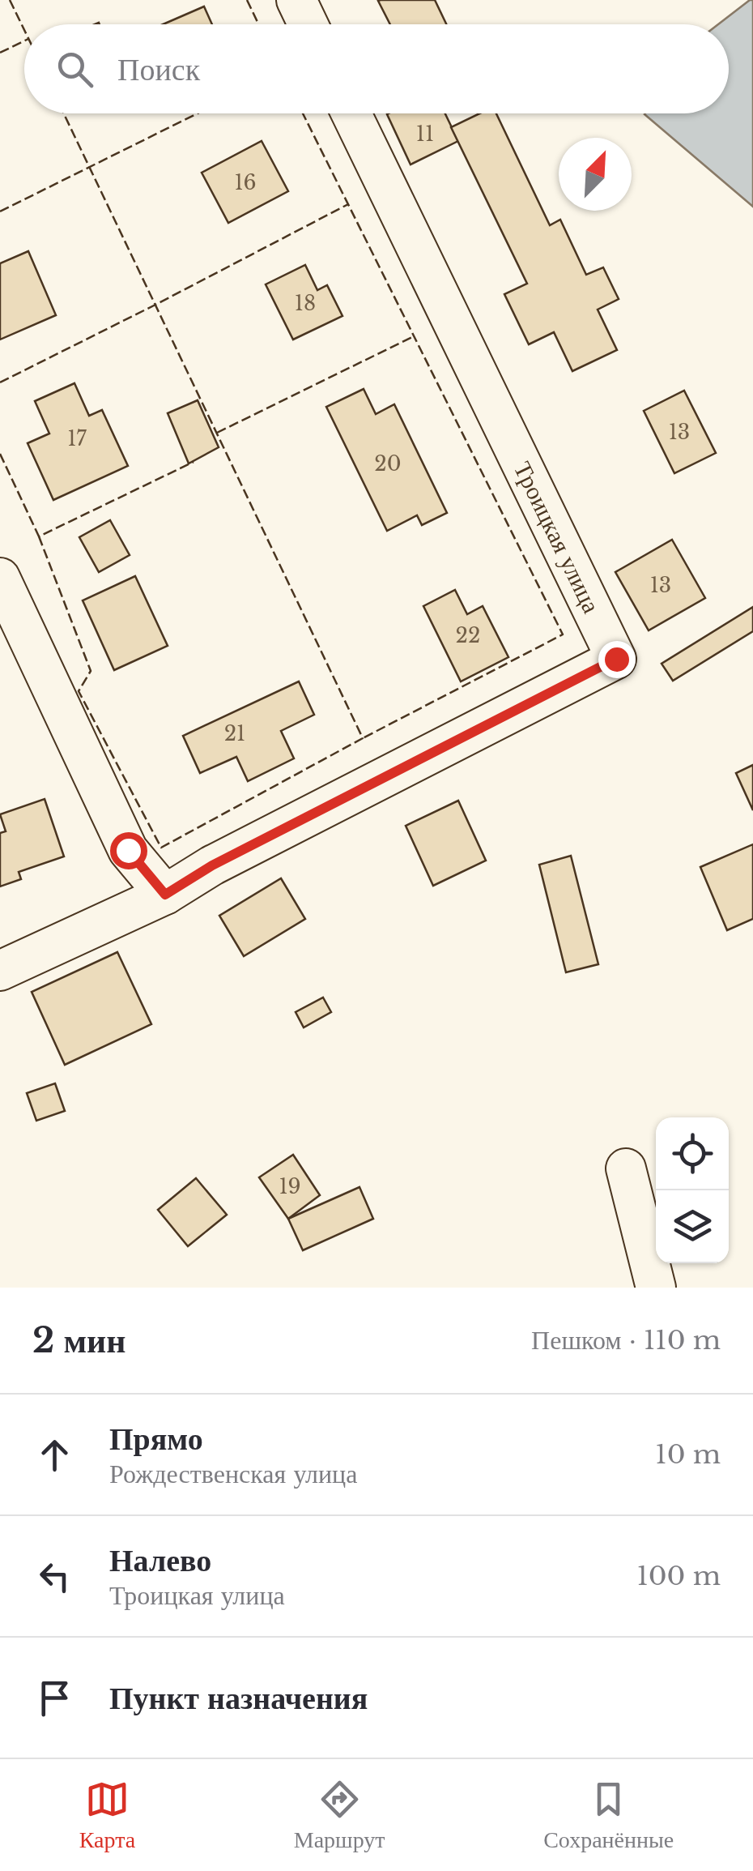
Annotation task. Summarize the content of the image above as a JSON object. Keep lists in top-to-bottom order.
{
  "streets": {
    "street": ["Троицкая улица"]
  },
  "house_numbers": [
    "11",
    "16",
    "18",
    "13",
    "17",
    "20",
    "13",
    "22",
    "21",
    "19"
  ],
  "north": "top right",
  "page": {
    "search": "Поиск",
    "heading": ["2 мин", "Пешком · 110 m"],
    "list": [
      ["Прямо", "Рождественская улица", "10 m"],
      ["Налево", "Троицкая улица", "100 m"],
      "Пункт назначения"
    ],
    "nav": ["Карта", "Маршрут", "Сохранённые"]
  }
}
